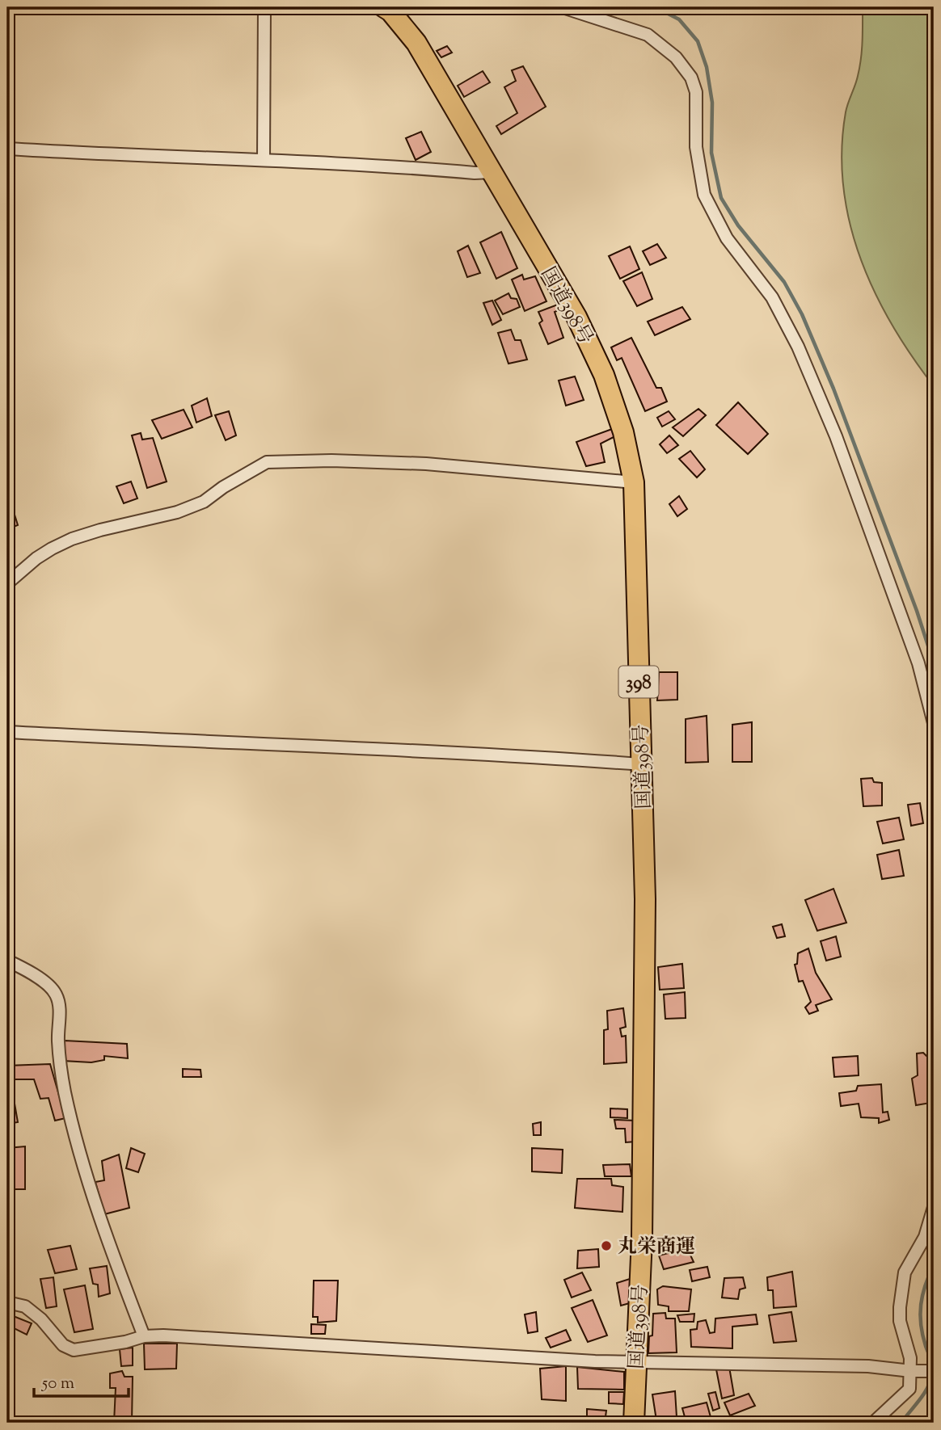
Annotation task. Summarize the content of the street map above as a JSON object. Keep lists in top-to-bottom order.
{
  "streets": {
    "highway": ["国道398号", "398"]
  },
  "places": ["丸栄商運"],
  "scale_bar": "50 m"
}
